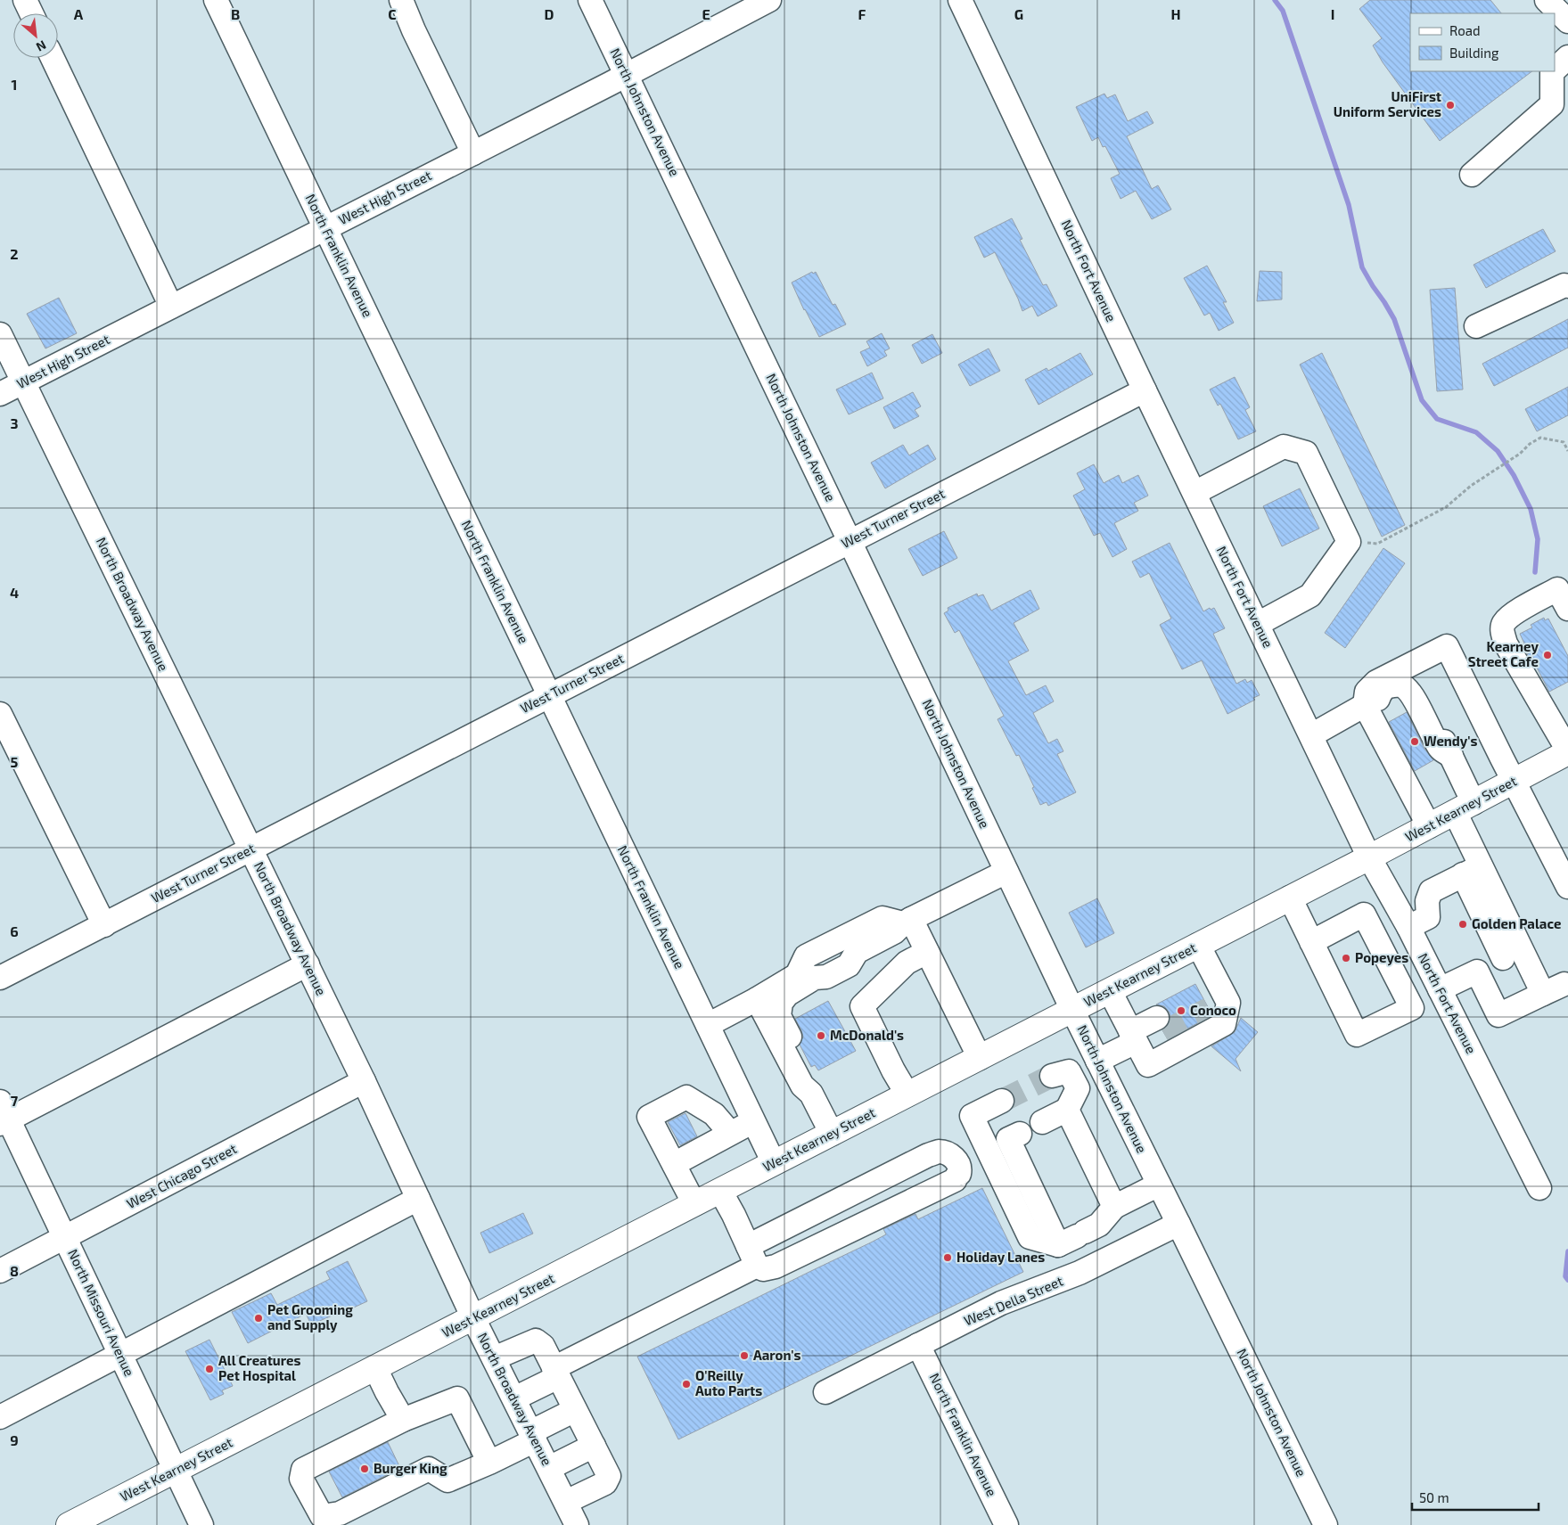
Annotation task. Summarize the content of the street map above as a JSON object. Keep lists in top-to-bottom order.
{
  "streets": {
    "main road": ["West Kearney Street"],
    "street": [
      "North Johnston Avenue",
      "West High Street",
      "North Franklin Avenue",
      "North Fort Avenue",
      "West Turner Street",
      "North Broadway Avenue",
      "West Chicago Street",
      "West Della Street",
      "North Missouri Avenue"
    ]
  },
  "crossings": [
    ["North Johnston Avenue", "West High Street"],
    ["North Johnston Avenue", "West Turner Street"],
    ["North Johnston Avenue", "West Kearney Street"],
    ["North Johnston Avenue", "West Della Street"],
    ["West High Street", "North Franklin Avenue"],
    ["West High Street", "North Broadway Avenue"],
    ["North Franklin Avenue", "West Turner Street"],
    ["North Franklin Avenue", "West Kearney Street"],
    ["North Franklin Avenue", "West Della Street"],
    ["North Fort Avenue", "West Turner Street"],
    ["North Fort Avenue", "West Kearney Street"],
    ["West Turner Street", "North Broadway Avenue"],
    ["North Broadway Avenue", "West Kearney Street"],
    ["North Broadway Avenue", "West Chicago Street"],
    ["West Kearney Street", "North Missouri Avenue"],
    ["West Chicago Street", "North Missouri Avenue"]
  ],
  "places": [
    "UniFirst Uniform Services",
    "Kearney Street Cafe",
    "Wendy's",
    "Golden Palace",
    "Popeyes",
    "Conoco",
    "McDonald's",
    "Holiday Lanes",
    "Pet Grooming and Supply",
    "Aaron's",
    "All Creatures Pet Hospital",
    "O'Reilly Auto Parts",
    "Burger King"
  ],
  "legend": ["Road", "Building"],
  "scale_bar": "50 m",
  "north": "bottom right",
  "grid": {
    "columns": [
      "A",
      "B",
      "C",
      "D",
      "E",
      "F",
      "G",
      "H",
      "I"
    ],
    "rows": [
      "1",
      "2",
      "3",
      "4",
      "5",
      "6",
      "7",
      "8",
      "9"
    ]
  }
}
